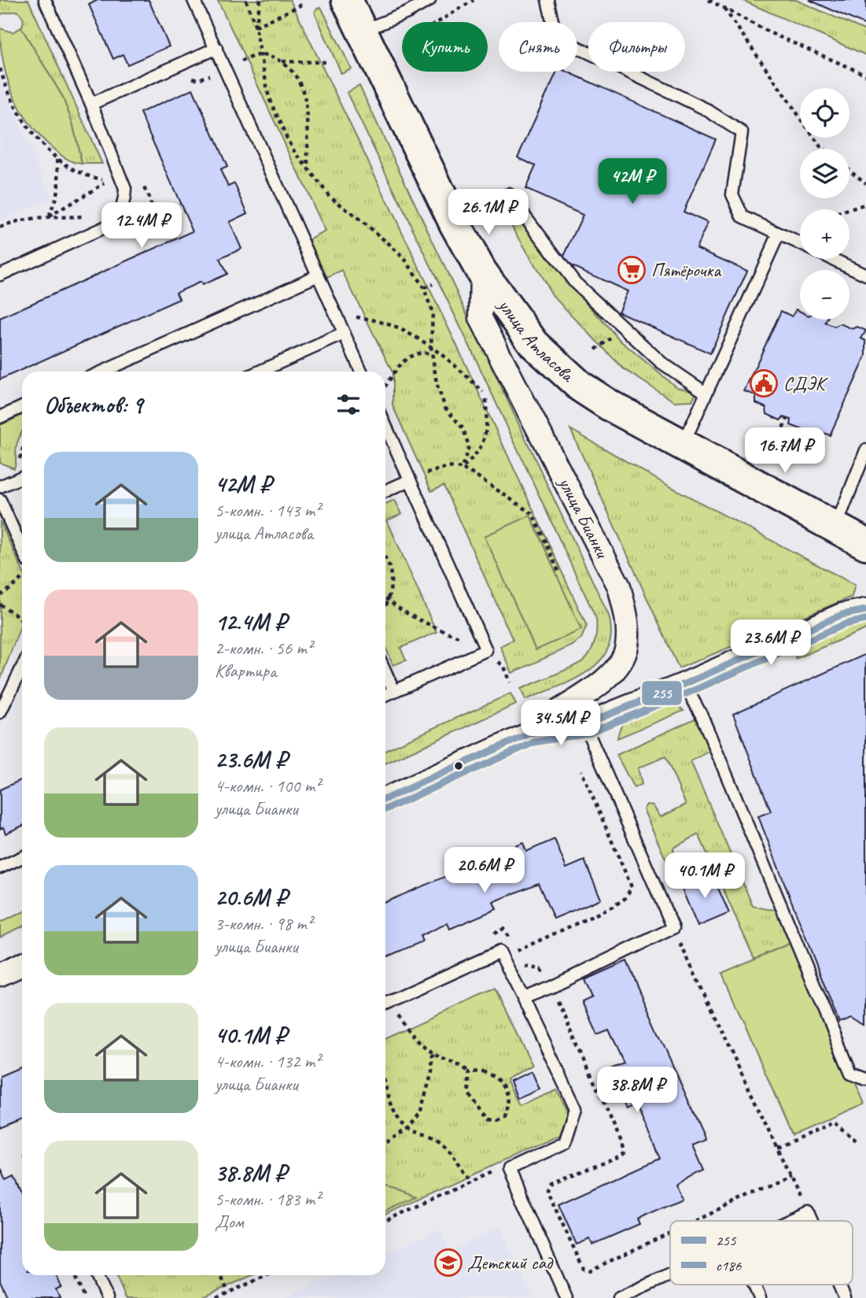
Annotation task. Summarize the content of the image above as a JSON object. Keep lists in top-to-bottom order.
{
  "streets": {
    "main road": ["улица Атласова"],
    "street": ["улица Бианки"]
  },
  "crossings": [
    ["улица Атласова", "улица Бианки"]
  ],
  "places": {
    "supermarket": ["Пятёрочка"],
    "public building": ["СДЭК"],
    "school or university": ["Детский сад"]
  },
  "lines": ["transit line 255", "transit line с186"],
  "legend": ["255", "с186"],
  "page": {
    "chip": ["Купить", "Снять", "Фильтры"],
    "map_buttons": ["+", "−"],
    "price": [
      "42M ₽",
      "26.1M ₽",
      "12.4M ₽",
      "16.7M ₽",
      "23.6M ₽",
      "34.5M ₽",
      "20.6M ₽",
      "40.1M ₽",
      "38.8M ₽"
    ],
    "heading": "Объектов: 9",
    "list": [
      {
        "name": "42M ₽",
        "note": "5-комн. · 143 m² · улица Атласова"
      },
      {
        "name": "12.4M ₽",
        "note": "2-комн. · 56 m² · Квартира"
      },
      {
        "name": "23.6M ₽",
        "note": "4-комн. · 100 m² · улица Бианки"
      },
      {
        "name": "20.6M ₽",
        "note": "3-комн. · 98 m² · улица Бианки"
      },
      {
        "name": "40.1M ₽",
        "note": "4-комн. · 132 m² · улица Бианки"
      },
      {
        "name": "38.8M ₽",
        "note": "5-комн. · 183 m² · Дом"
      }
    ]
  }
}
